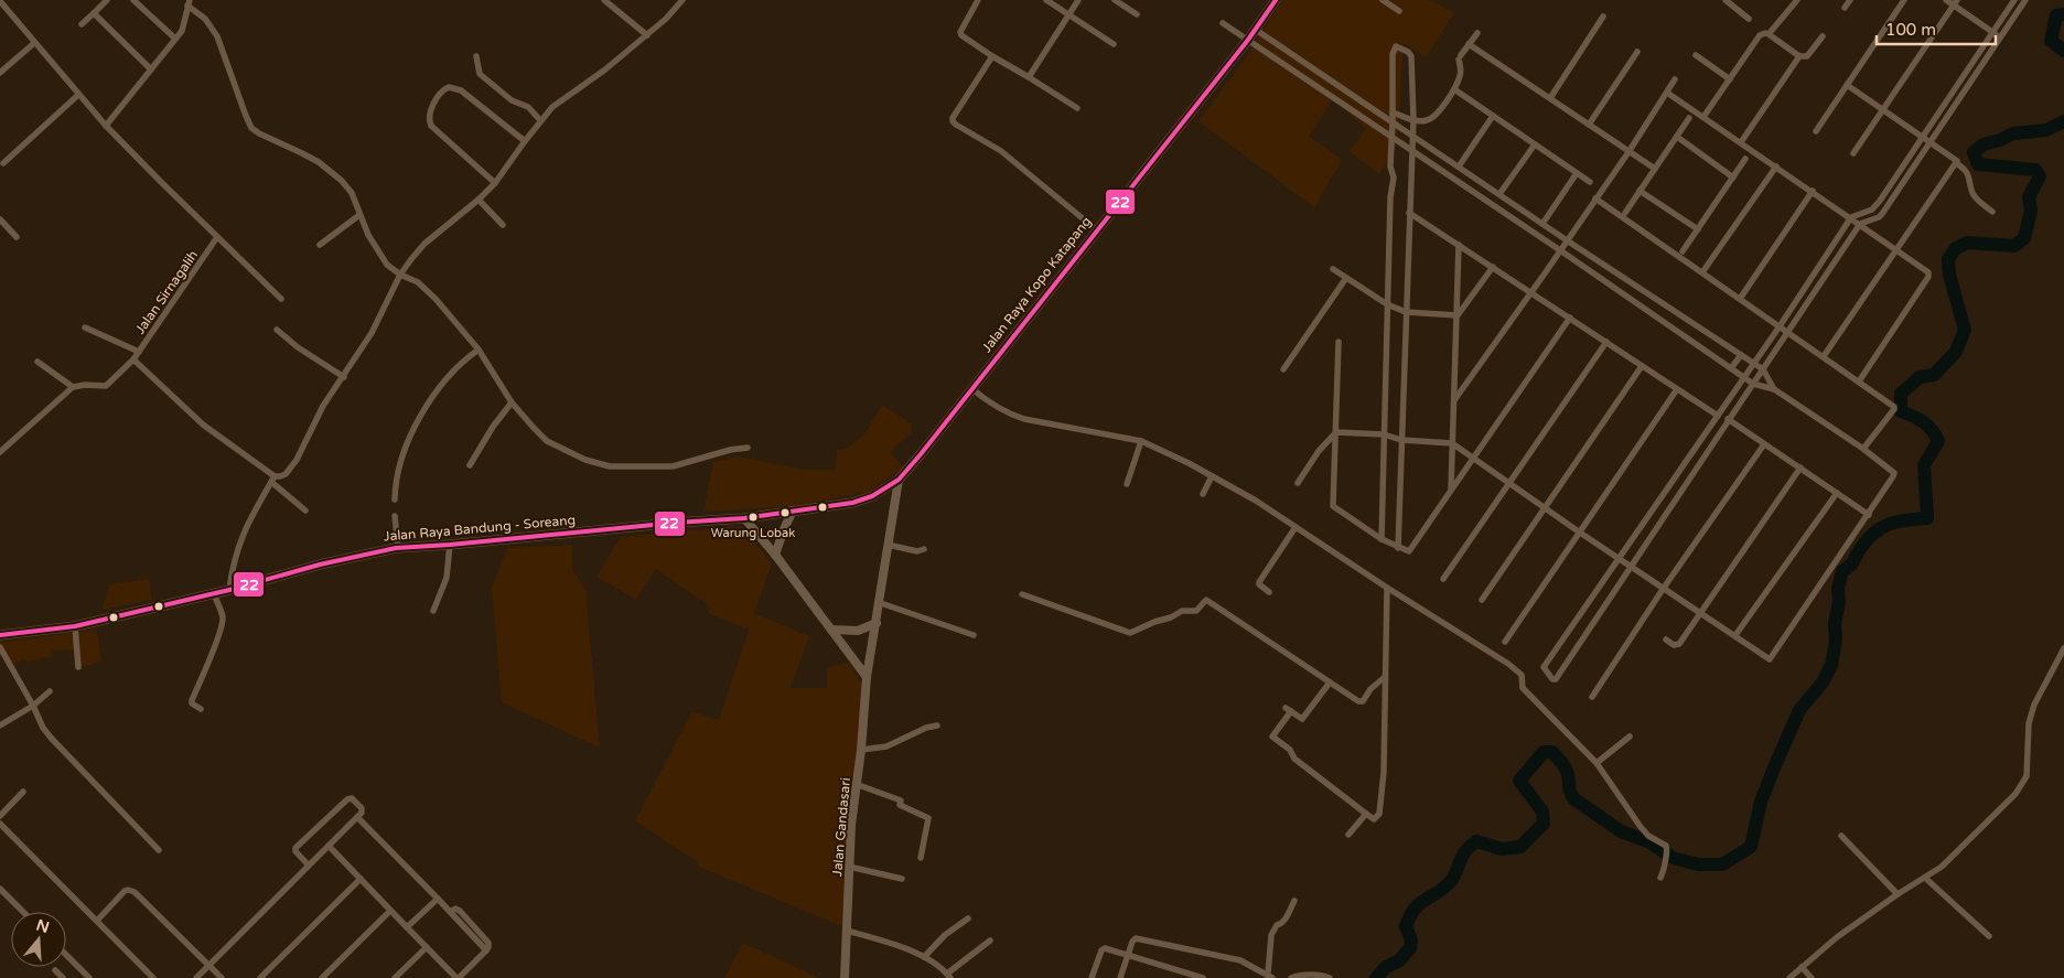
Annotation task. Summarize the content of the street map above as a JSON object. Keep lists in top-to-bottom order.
{
  "streets": {
    "main road": ["Jalan Raya Kopo Katapang", "Jalan Raya Bandung - Soreang"],
    "street": ["Jalan Sirnagalih", "Jalan Gandasari"]
  },
  "crossings": [
    ["Jalan Raya Kopo Katapang", "Jalan Raya Bandung - Soreang"],
    ["Jalan Raya Kopo Katapang", "Jalan Gandasari"],
    ["Jalan Raya Bandung - Soreang", "Jalan Gandasari"]
  ],
  "places": ["Warung Lobak"],
  "lines": ["transit line 22"],
  "scale_bar": "100 m",
  "north": "top"
}
